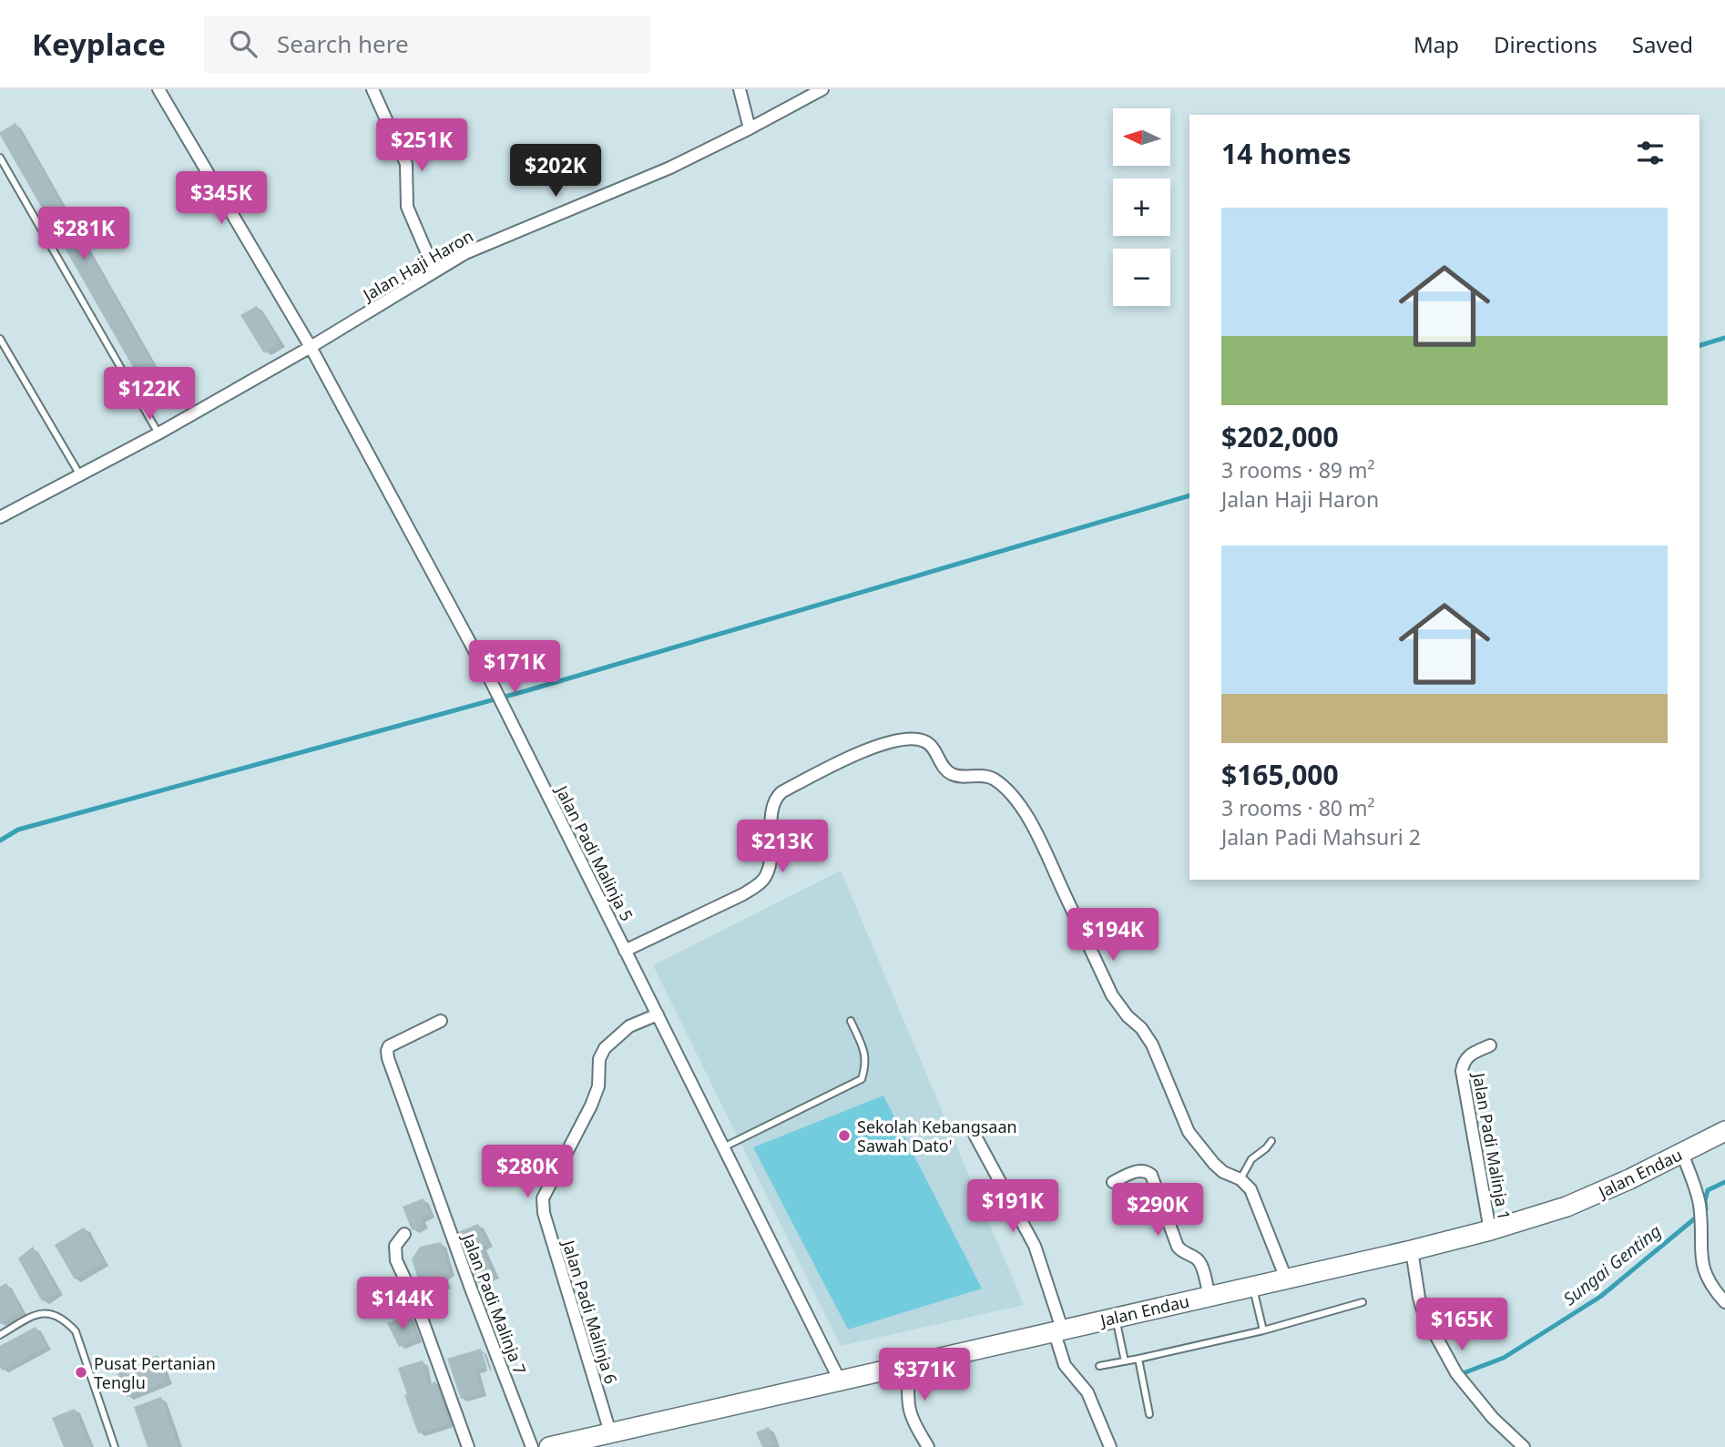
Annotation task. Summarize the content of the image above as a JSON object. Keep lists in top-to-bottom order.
{
  "streets": {
    "highway": ["Jalan Endau"],
    "street": [
      "Jalan Haji Haron",
      "Jalan Padi Malinja 5",
      "Jalan Padi Malinja 1",
      "Jalan Padi Malinja 7",
      "Jalan Padi Malinja 6"
    ]
  },
  "crossings": [
    ["Jalan Haji Haron", "Jalan Padi Malinja 5"],
    ["Jalan Padi Malinja 5", "Jalan Endau"],
    ["Jalan Padi Malinja 5", "Jalan Padi Malinja 6"],
    ["Jalan Padi Malinja 1", "Jalan Endau"],
    ["Jalan Endau", "Jalan Padi Malinja 6"]
  ],
  "water": ["Sungai Genting"],
  "places": ["Sekolah Kebangsaan Sawah Dato'", "Pusat Pertanian Tenglu"],
  "north": "left",
  "page": {
    "header": "Keyplace",
    "search": "Search here",
    "nav": ["Map", "Directions", "Saved"],
    "map_buttons": ["+", "−"],
    "heading": "14 homes",
    "price": [
      "$251K",
      "$202K",
      "$345K",
      "$281K",
      "$122K",
      "$171K",
      "$213K",
      "$194K",
      "$280K",
      "$191K",
      "$290K",
      "$144K",
      "$165K",
      "$371K"
    ],
    "list": [
      {
        "name": "$202,000",
        "note": "3 rooms · 89 m² · Jalan Haji Haron"
      },
      {
        "name": "$165,000",
        "note": "3 rooms · 80 m² · Jalan Padi Mahsuri 2"
      }
    ]
  }
}
